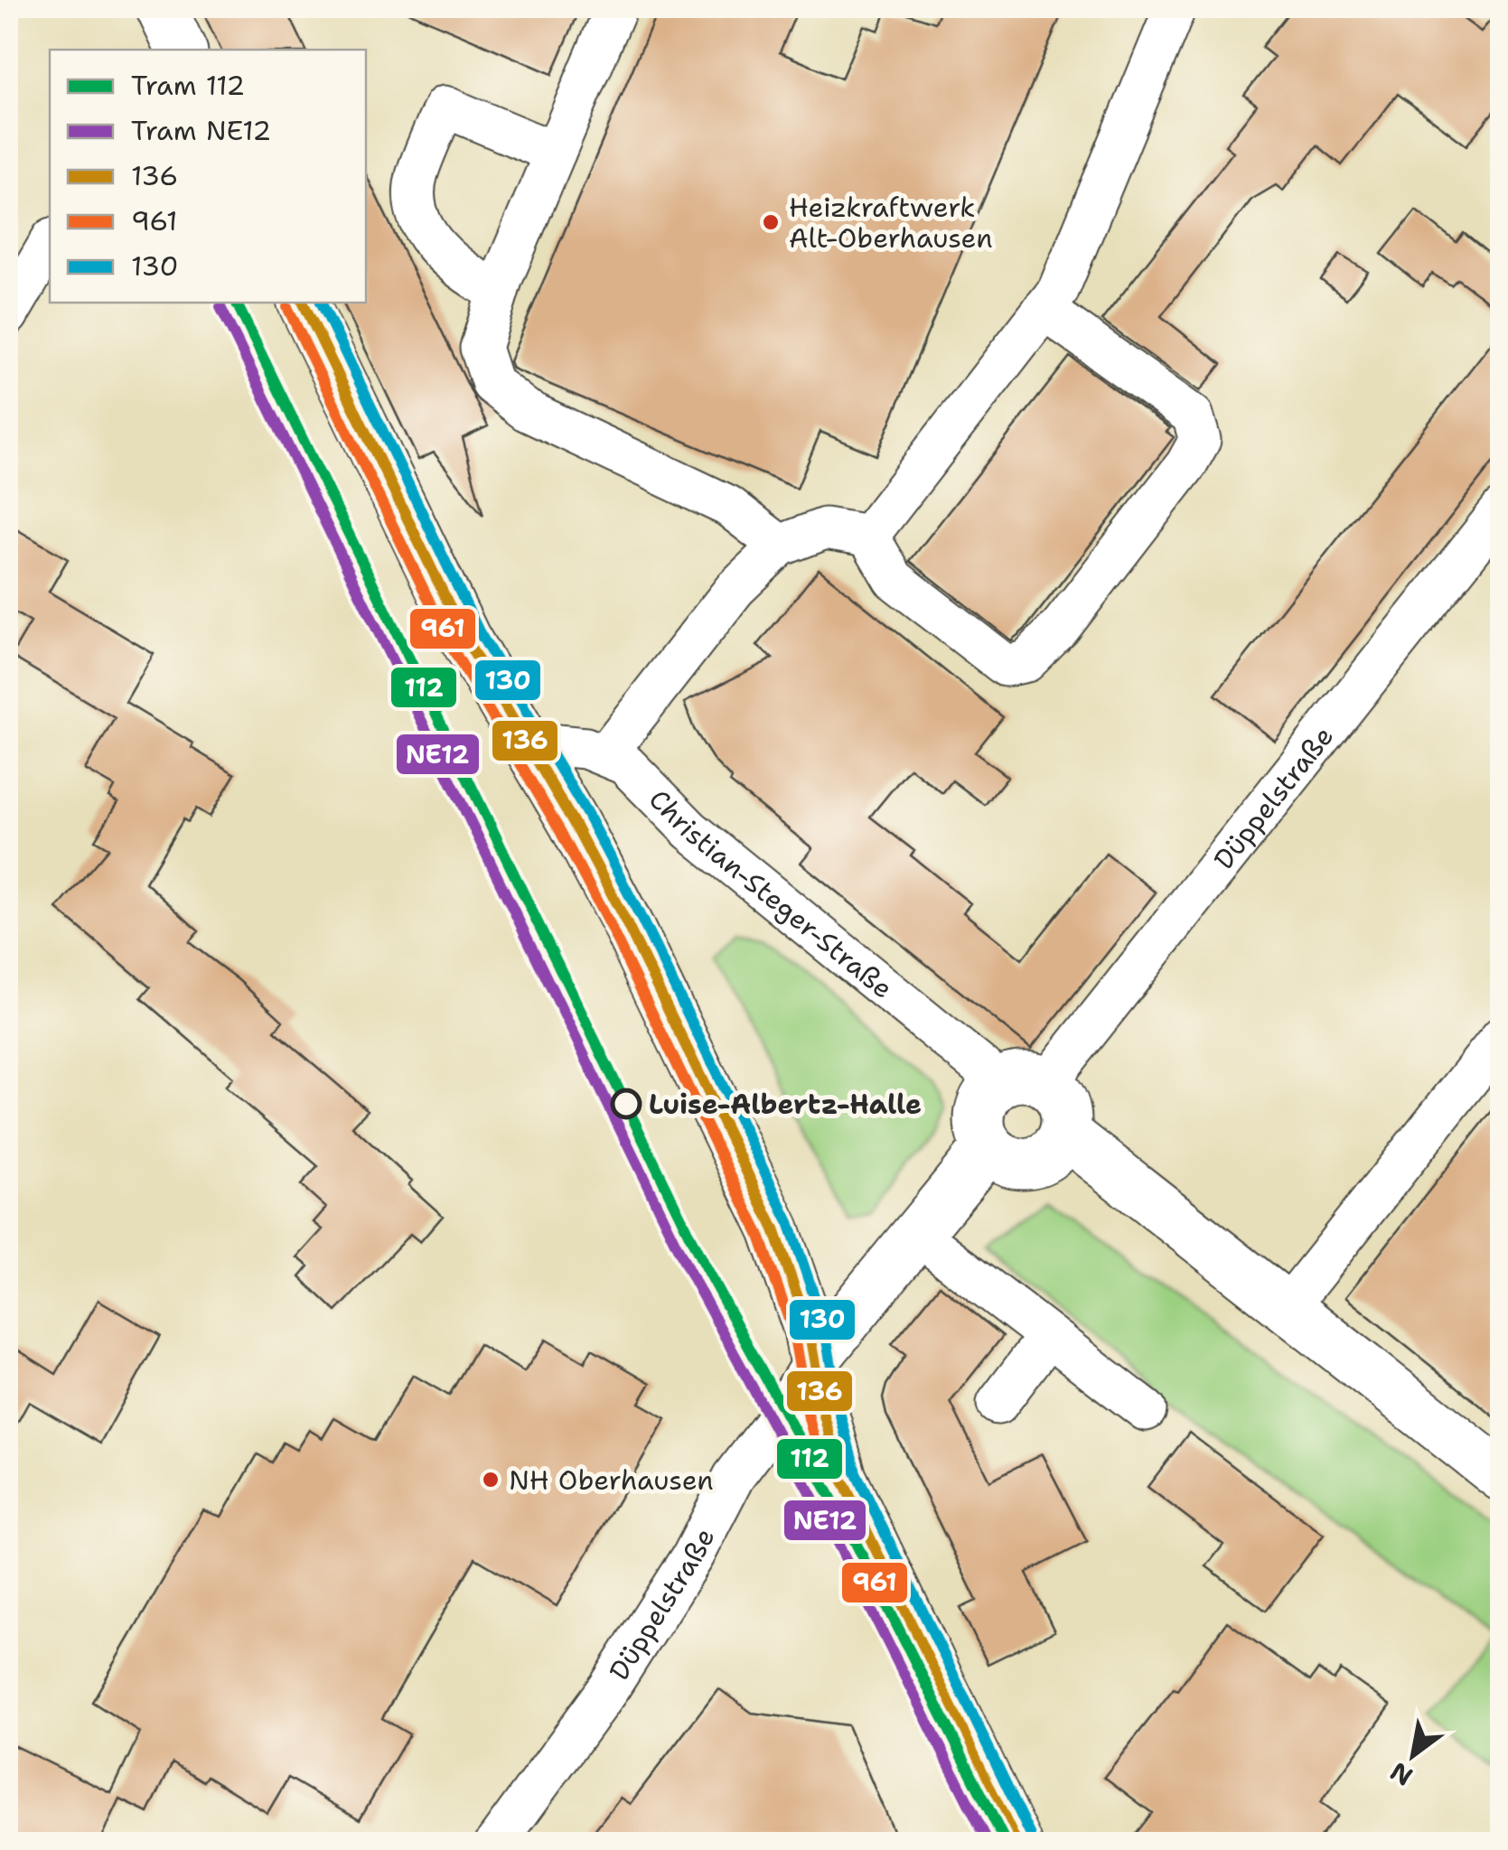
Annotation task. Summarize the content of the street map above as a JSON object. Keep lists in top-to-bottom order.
{
  "streets": {
    "main road": ["Düppelstraße"],
    "street": ["Christian-Steger-Straße"]
  },
  "crossings": [
    ["Düppelstraße", "Christian-Steger-Straße"]
  ],
  "places": ["Heizkraftwerk Alt-Oberhausen", "Luise-Albertz-Halle", "NH Oberhausen"],
  "lines": [
    "tram line 112",
    "transit line 136",
    "transit line 130",
    "tram line NE12",
    "transit line 961"
  ],
  "legend": [
    "Tram 112",
    "Tram NE12",
    "136",
    "961",
    "130"
  ],
  "north": "bottom left"
}
